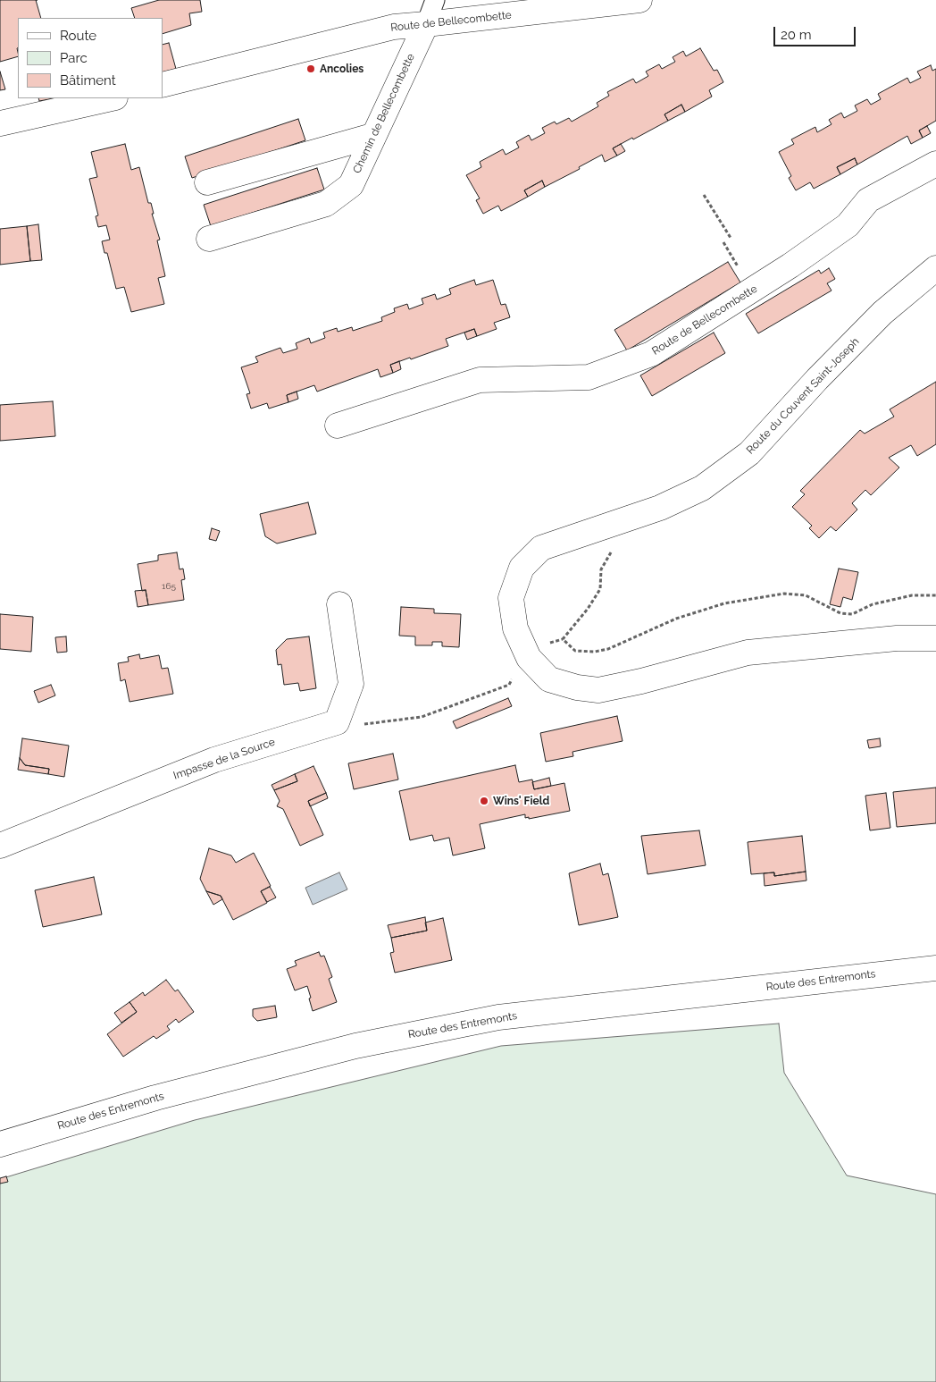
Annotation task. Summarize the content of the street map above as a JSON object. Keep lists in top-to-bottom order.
{
  "streets": {
    "street": [
      "Route de Bellecombette",
      "Chemin de Bellecombette",
      "Route du Couvent Saint-Joseph",
      "Impasse de la Source",
      "Route des Entremonts"
    ]
  },
  "crossings": [
    ["Route de Bellecombette", "Chemin de Bellecombette"]
  ],
  "places": ["Ancolies", "Wins' Field"],
  "house_numbers": ["165"],
  "legend": ["Route", "Parc", "Bâtiment"],
  "scale_bar": "20 m"
}
